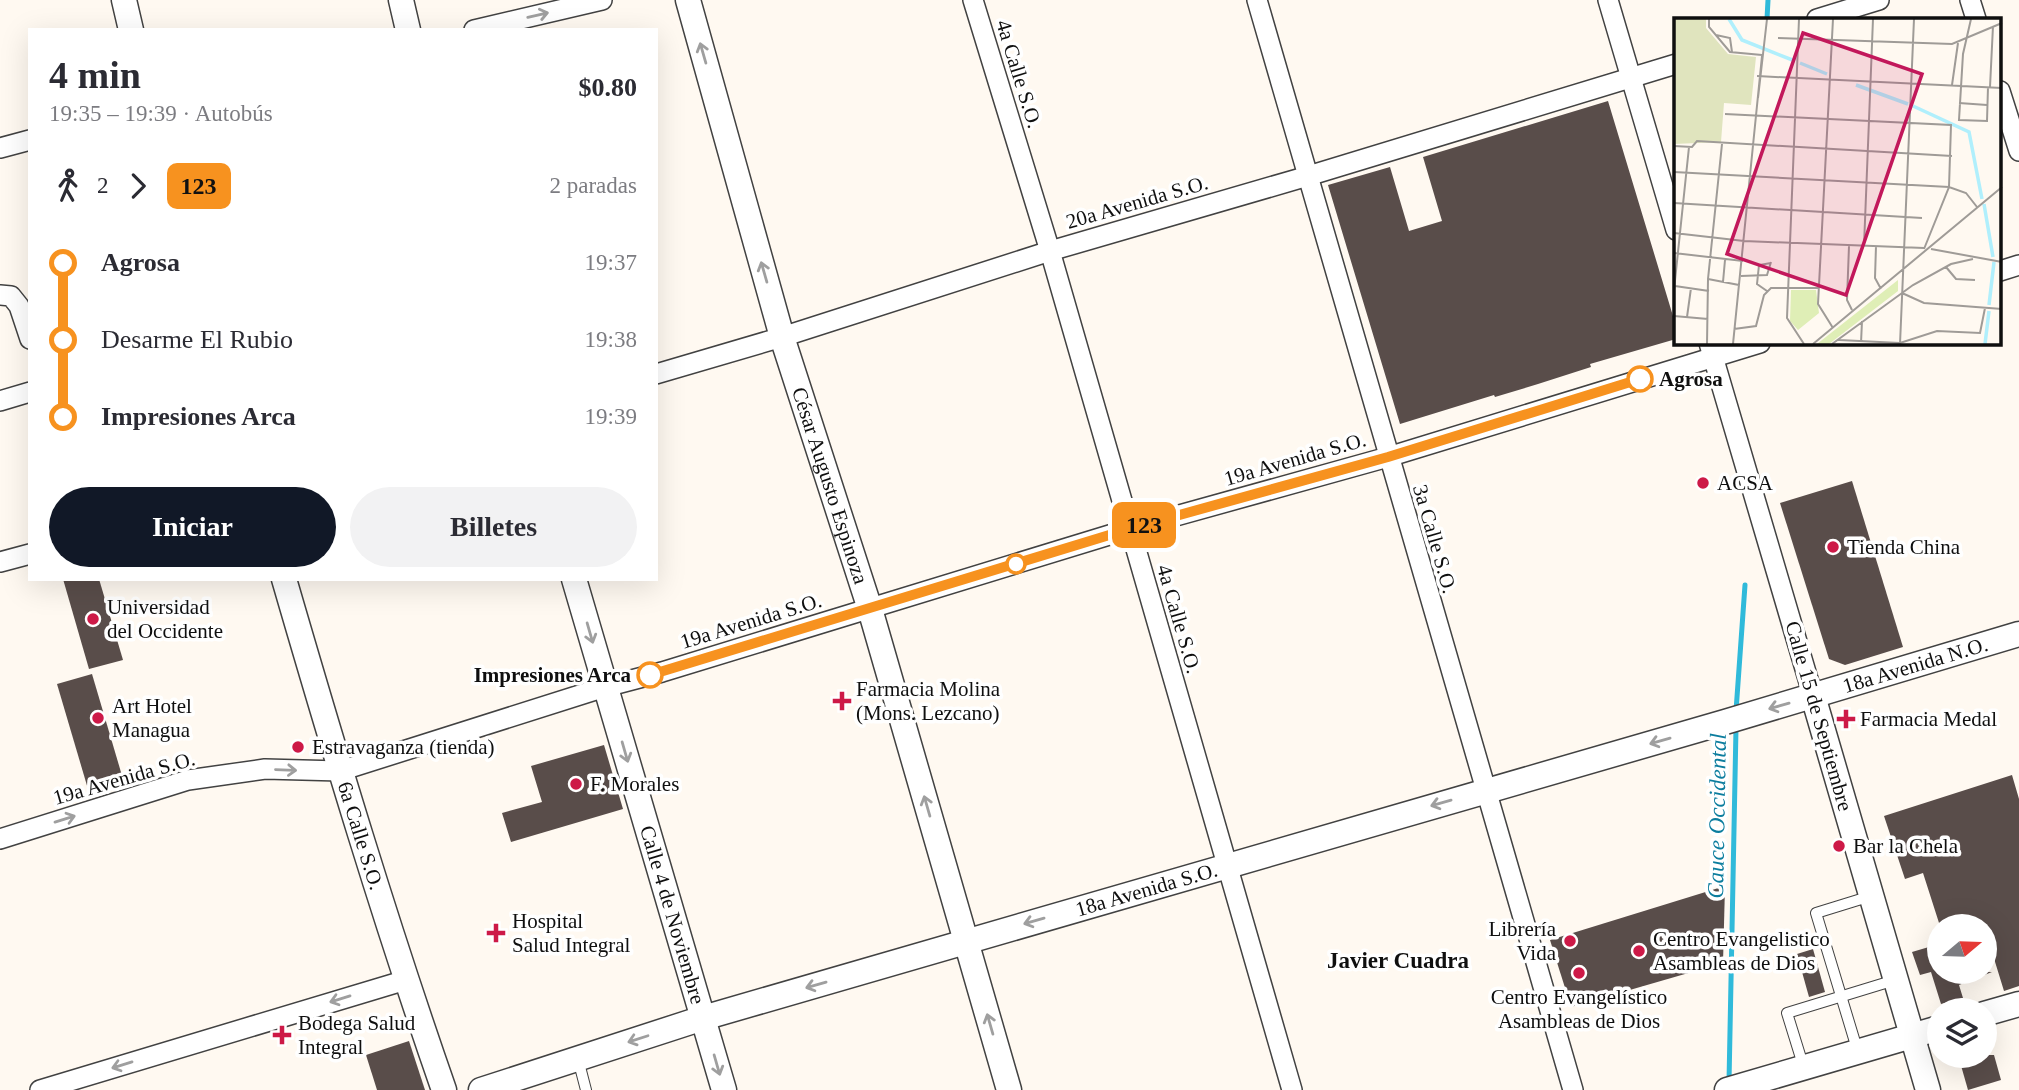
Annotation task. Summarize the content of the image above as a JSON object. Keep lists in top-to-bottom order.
{
  "streets": {
    "street": [
      "4a Calle S.O.",
      "20a Avenida S.O.",
      "19a Avenida S.O.",
      "César Augusto Espinoza",
      "3a Calle S.O.",
      "18a Avenida N.O.",
      "Calle 15 de Septiembre",
      "6a Calle S.O.",
      "18a Avenida S.O.",
      "Calle 4 de Noviembre"
    ]
  },
  "crossings": [
    ["4a Calle S.O.", "20a Avenida S.O."],
    ["4a Calle S.O.", "19a Avenida S.O."],
    ["4a Calle S.O.", "18a Avenida S.O."],
    ["20a Avenida S.O.", "César Augusto Espinoza"],
    ["20a Avenida S.O.", "3a Calle S.O."],
    ["19a Avenida S.O.", "César Augusto Espinoza"],
    ["19a Avenida S.O.", "3a Calle S.O."],
    ["19a Avenida S.O.", "Calle 15 de Septiembre"],
    ["19a Avenida S.O.", "6a Calle S.O."],
    ["19a Avenida S.O.", "Calle 4 de Noviembre"],
    ["César Augusto Espinoza", "18a Avenida S.O."],
    ["3a Calle S.O.", "18a Avenida S.O."],
    ["18a Avenida N.O.", "Calle 15 de Septiembre"],
    ["18a Avenida N.O.", "18a Avenida S.O."],
    ["Calle 15 de Septiembre", "18a Avenida S.O."],
    ["18a Avenida S.O.", "Calle 4 de Noviembre"]
  ],
  "one_way": ["César Augusto Espinoza", "18a Avenida S.O.", "Calle 4 de Noviembre"],
  "districts": ["Javier Cuadra"],
  "water": ["Cauce Occidental"],
  "places": {
    "other": [
      "Agrosa",
      "ACSA",
      "Tienda China",
      "Universidad del Occidente",
      "Impresiones Arca",
      "Art Hotel Managua",
      "Estravaganza (tienda)",
      "F. Morales",
      "Bar la Chela",
      "Librería Vida",
      "Centro Evangelistico Asambleas de Dios",
      "Centro Evangelístico Asambleas de Dios"
    ],
    "health": [
      "Farmacia Molina (Mons. Lezcano)",
      "Farmacia Medal",
      "Hospital Salud Integral",
      "Bodega Salud Integral"
    ]
  },
  "lines": ["bus line 123"],
  "north": "right",
  "page": {
    "on_map": "123",
    "heading": ["4 min", "19:35 – 19:39 · Autobús", "$0.80"],
    "legs": ["2", "123", "2 paradas"],
    "list": [
      {
        "name": "Agrosa",
        "value": "19:37"
      },
      {
        "name": "Desarme El Rubio",
        "value": "19:38"
      },
      {
        "name": "Impresiones Arca",
        "value": "19:39"
      }
    ],
    "buttons": ["Iniciar", "Billetes"]
  }
}
